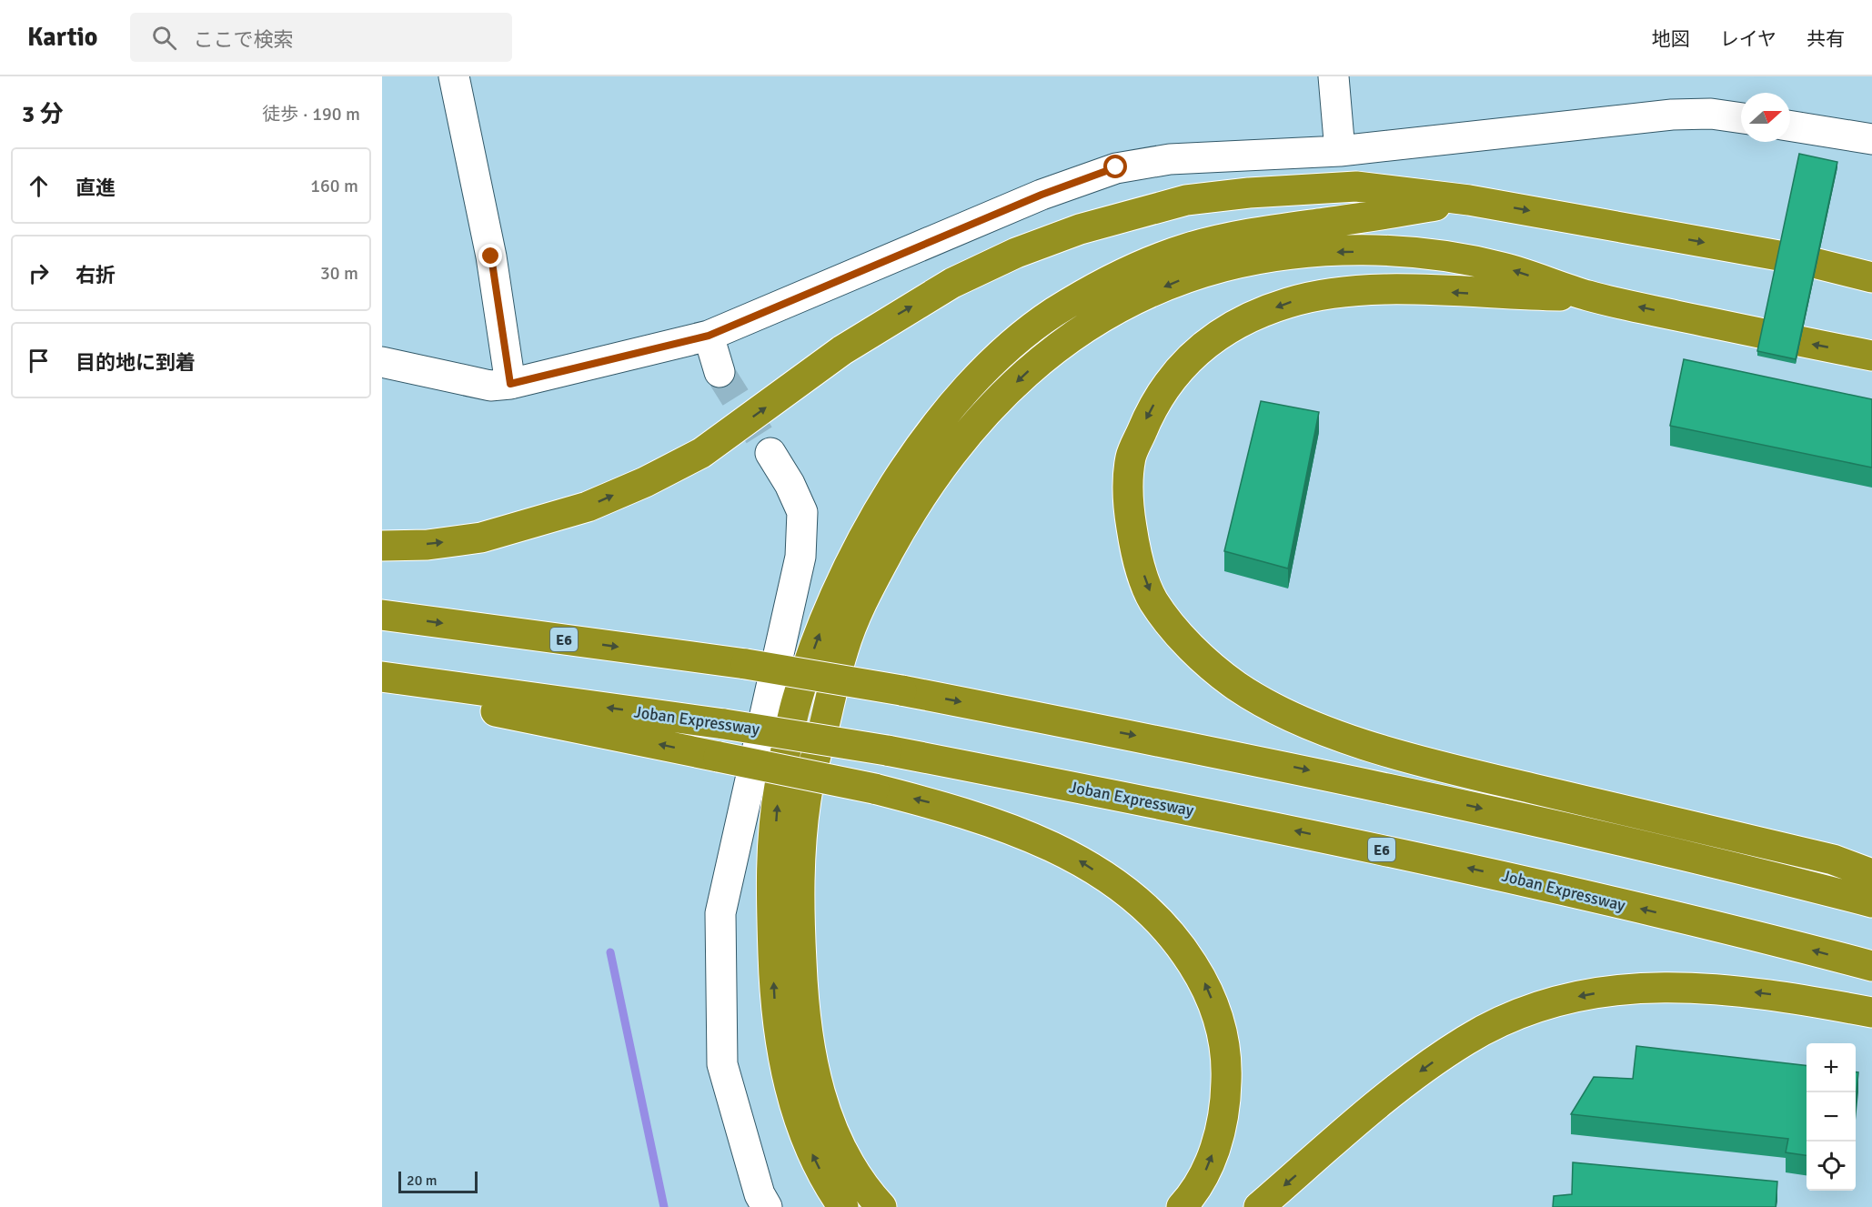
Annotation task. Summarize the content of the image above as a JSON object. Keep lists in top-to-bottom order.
{
  "streets": {
    "highway": ["E6", "Joban Expressway"]
  },
  "scale_bar": "20 m",
  "north": "right",
  "page": {
    "header": "Kartio",
    "search": "ここで検索",
    "nav": ["地図", "レイヤ", "共有"],
    "heading": ["3 分", "徒歩 · 190 m"],
    "list": [
      ["直進", "160 m"],
      ["右折", "30 m"],
      "目的地に到着"
    ],
    "map_buttons": ["+", "−"],
    "scale": "20 m"
  }
}
